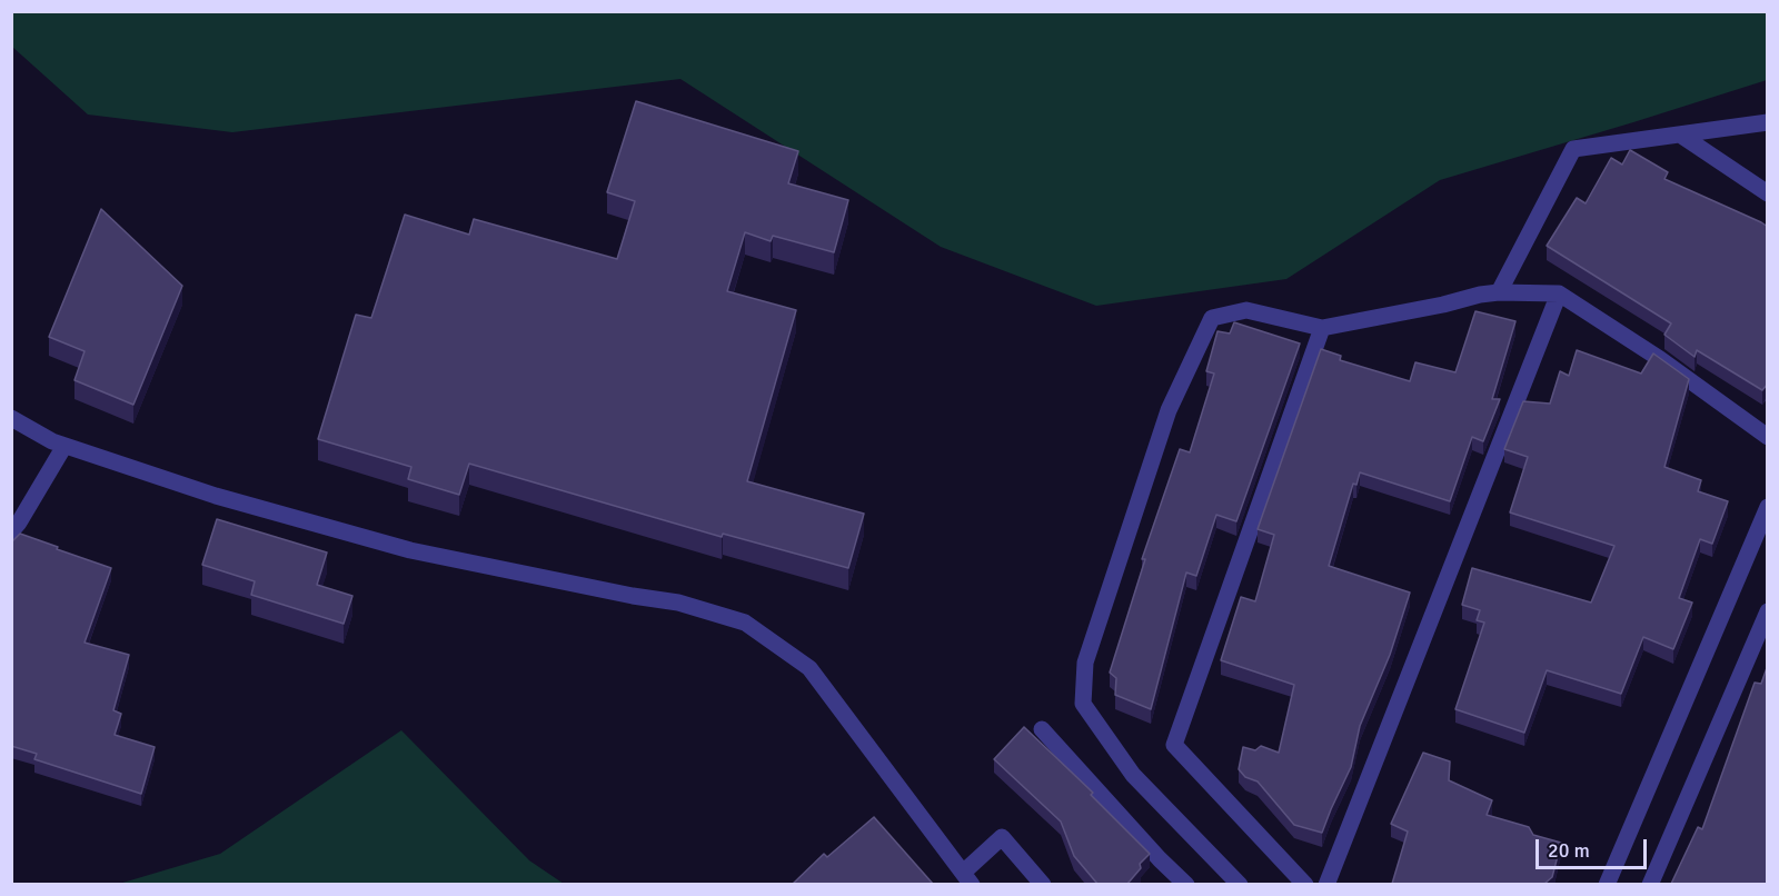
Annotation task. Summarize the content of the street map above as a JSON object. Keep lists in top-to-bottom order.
{
  "scale_bar": "20 m"
}
